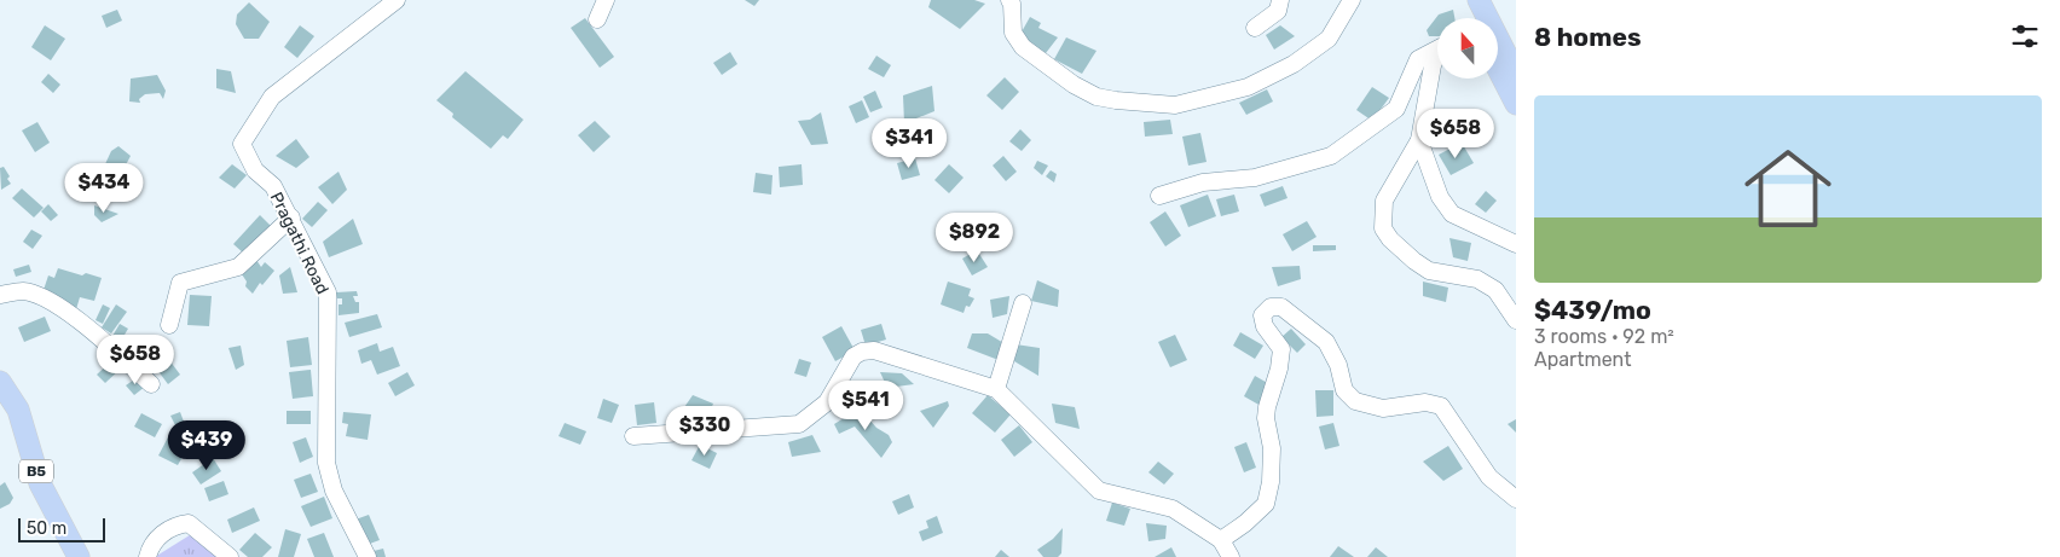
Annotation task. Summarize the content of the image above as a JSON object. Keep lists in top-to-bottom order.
{
  "streets": {
    "main road": ["B5"],
    "street": ["Pragathi Road"]
  },
  "scale_bar": "50 m",
  "north": "top",
  "page": {
    "heading": "8 homes",
    "list": [
      {
        "name": "$439/mo",
        "note": "3 rooms · 92 m² · Apartment"
      }
    ],
    "price": [
      "$658",
      "$341",
      "$434",
      "$892",
      "$658",
      "$541",
      "$330",
      "$439"
    ],
    "scale": "50 m"
  }
}
